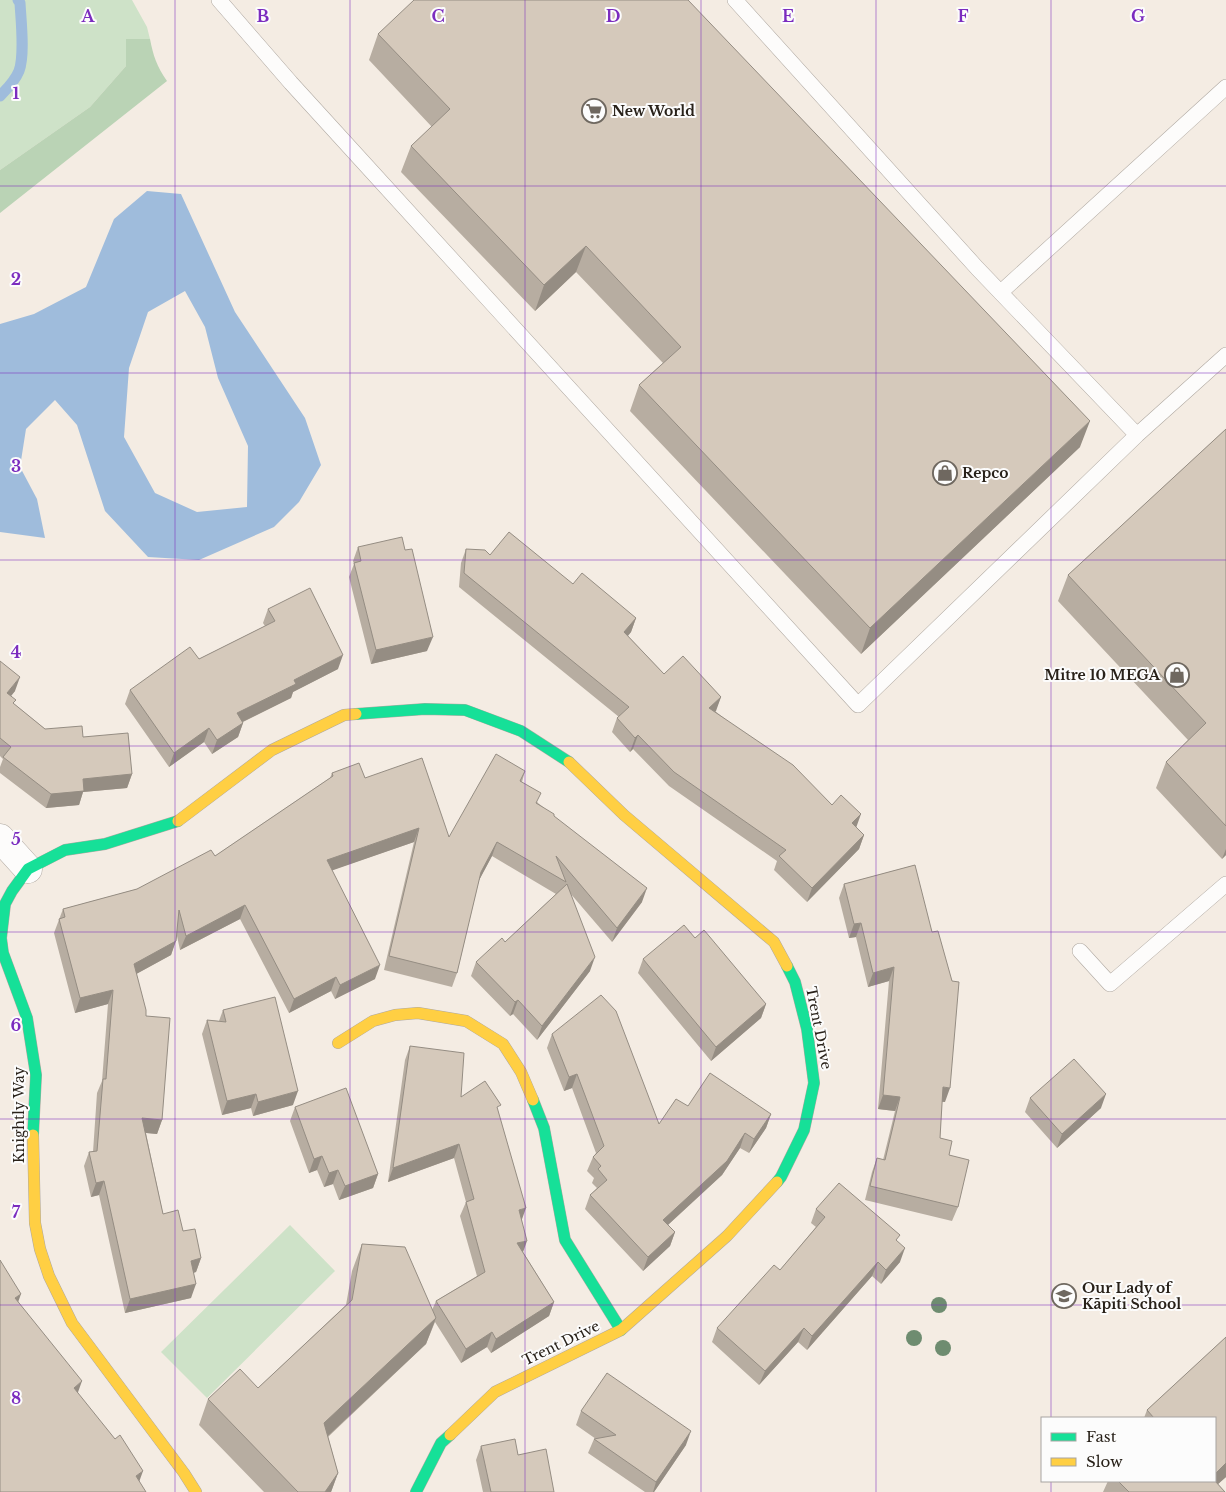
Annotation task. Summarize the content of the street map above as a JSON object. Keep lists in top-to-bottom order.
{
  "streets": {
    "street": ["Trent Drive", "Knightly Way"]
  },
  "crossings": [
    ["Trent Drive", "Knightly Way"]
  ],
  "places": {
    "supermarket": ["New World"],
    "shop": ["Repco", "Mitre 10 MEGA"],
    "school or university": ["Our Lady of Kāpiti School"]
  },
  "legend": ["Fast", "Slow"],
  "grid": {
    "columns": [
      "A",
      "B",
      "C",
      "D",
      "E",
      "F",
      "G"
    ],
    "rows": [
      "1",
      "2",
      "3",
      "4",
      "5",
      "6",
      "7",
      "8"
    ]
  }
}
